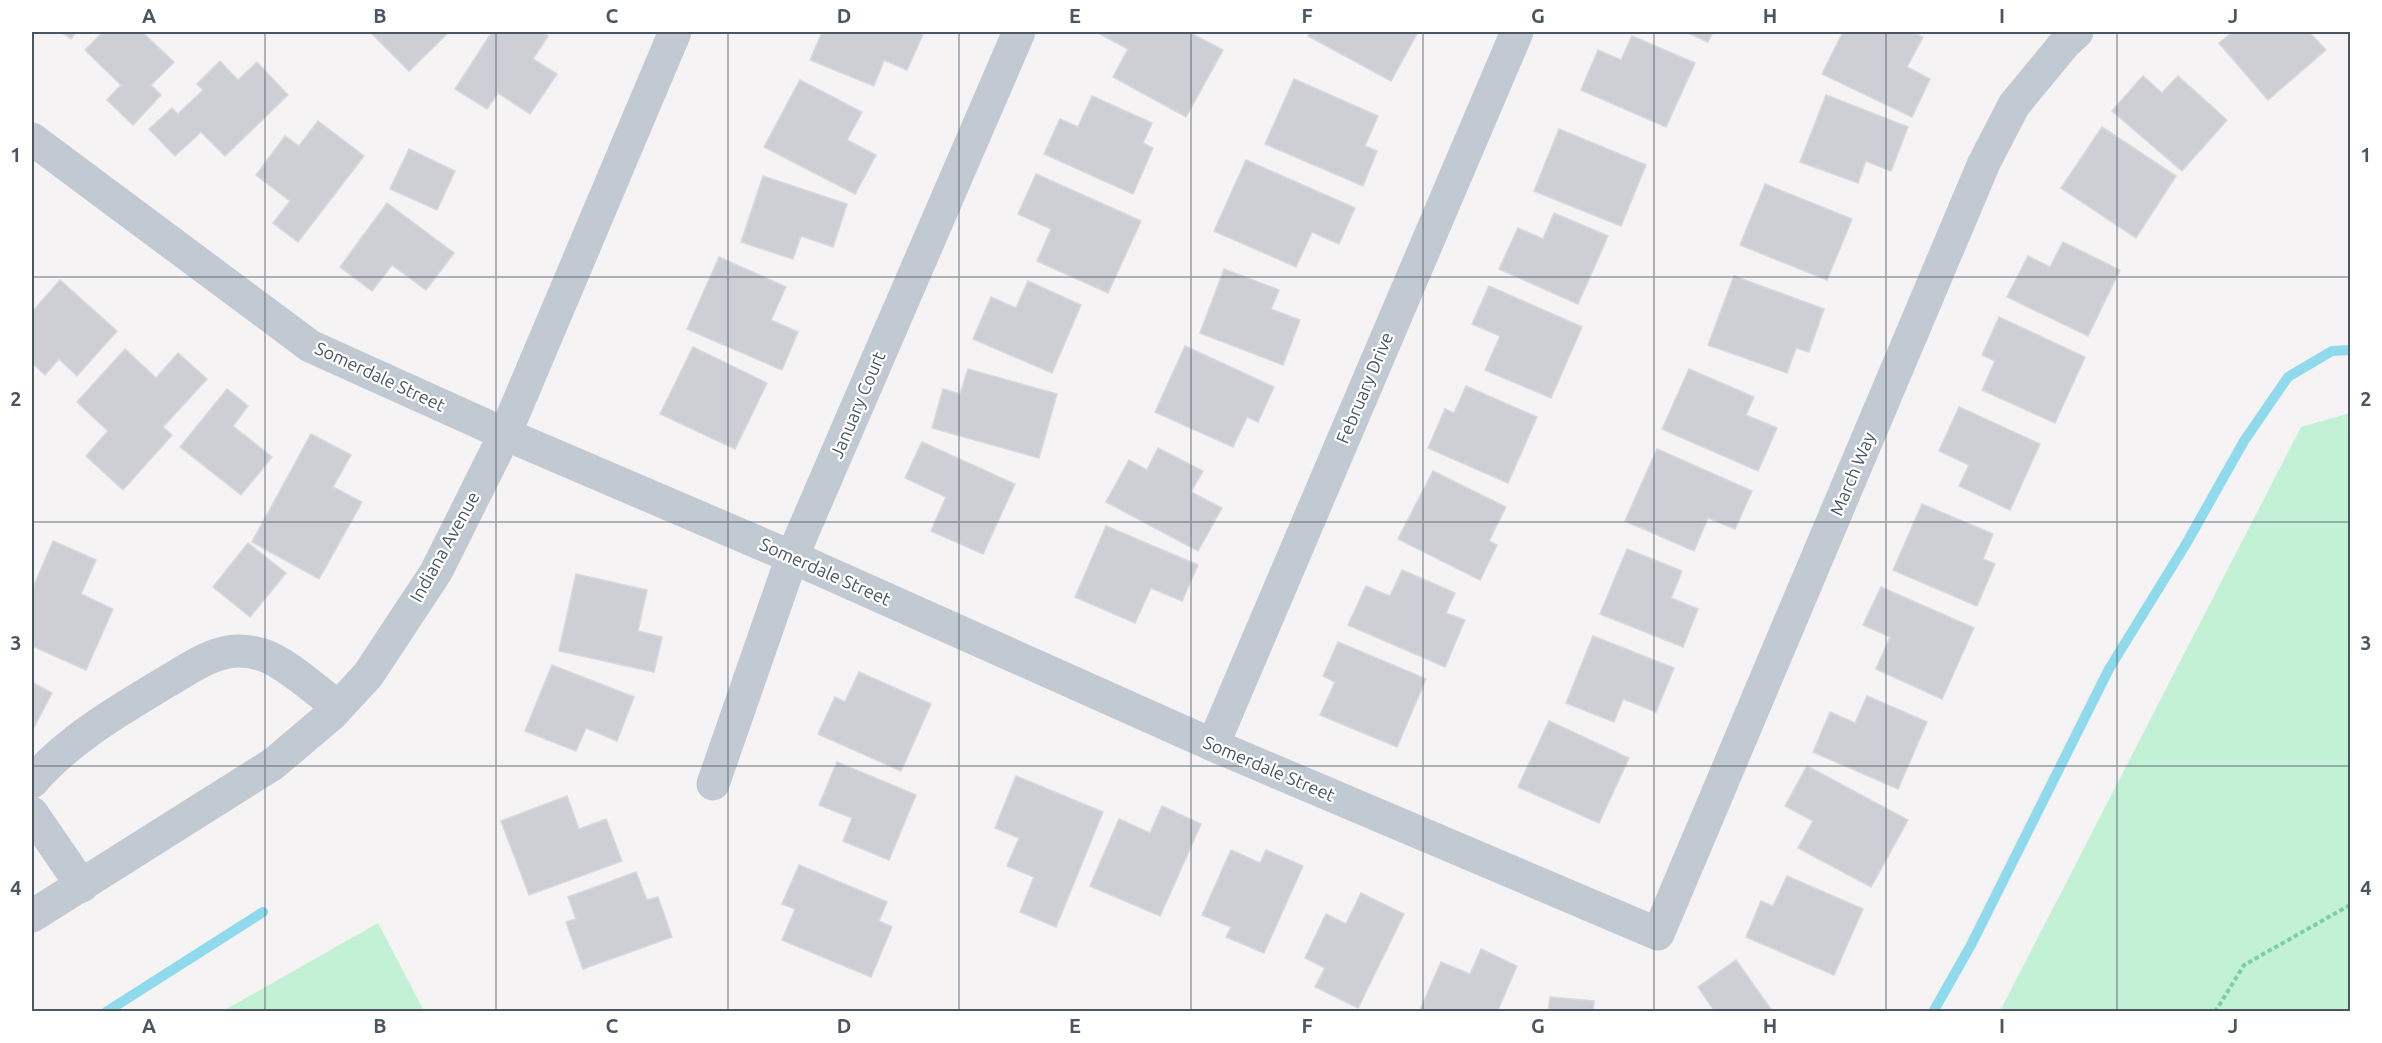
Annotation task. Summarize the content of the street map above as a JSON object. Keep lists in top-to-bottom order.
{
  "streets": {
    "street": [
      "Somerdale Street",
      "February Drive",
      "January Court",
      "March Way",
      "Indiana Avenue"
    ]
  },
  "crossings": [
    ["Somerdale Street", "February Drive"],
    ["Somerdale Street", "January Court"],
    ["Somerdale Street", "March Way"],
    ["Somerdale Street", "Indiana Avenue"]
  ],
  "grid": {
    "columns": [
      "A",
      "B",
      "C",
      "D",
      "E",
      "F",
      "G",
      "H",
      "I",
      "J"
    ],
    "rows": [
      "1",
      "2",
      "3",
      "4"
    ]
  }
}
